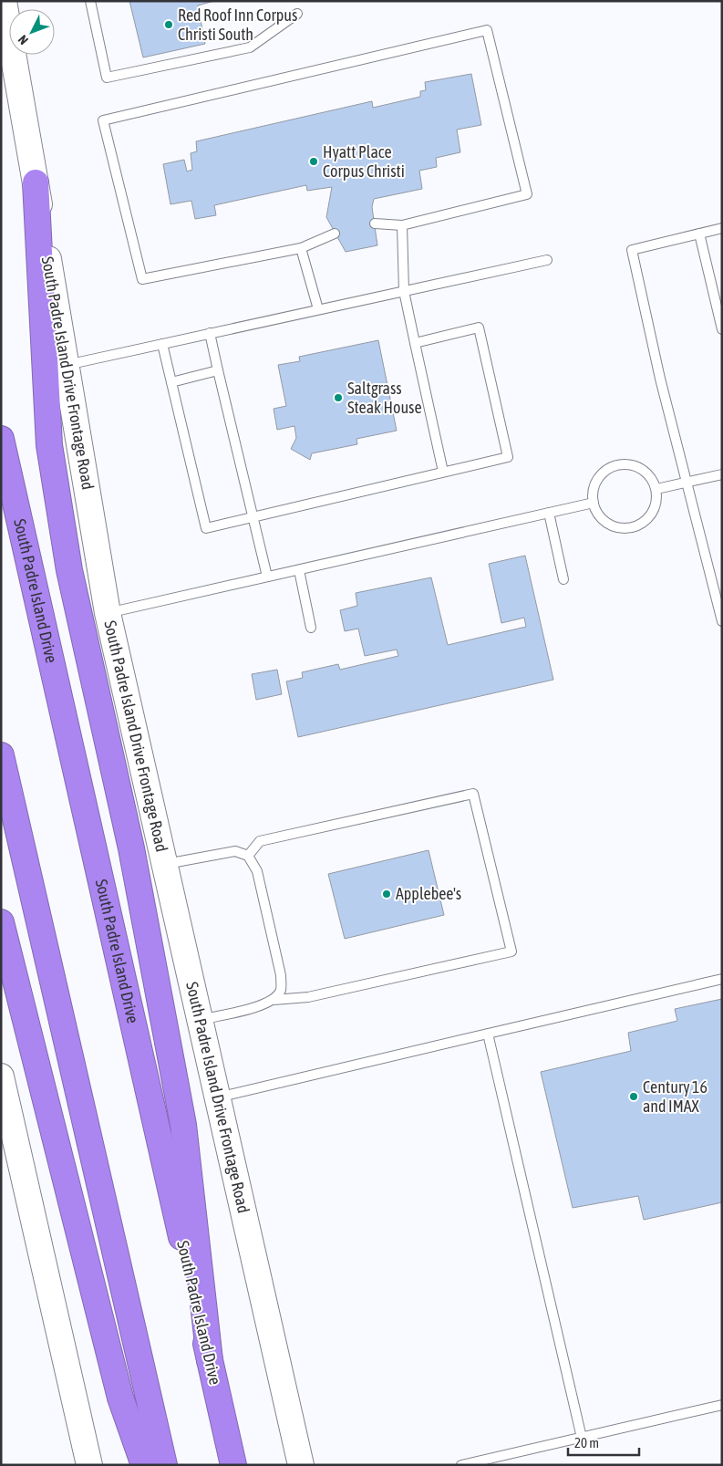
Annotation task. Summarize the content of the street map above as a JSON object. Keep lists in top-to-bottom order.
{
  "streets": {
    "highway": ["South Padre Island Drive"],
    "main road": ["South Padre Island Drive Frontage Road"]
  },
  "places": [
    "Red Roof Inn Corpus Christi South",
    "Hyatt Place Corpus Christi",
    "Saltgrass Steak House",
    "Applebee's",
    "Century 16 and IMAX"
  ],
  "scale_bar": "20 m",
  "north": "bottom left"
}
